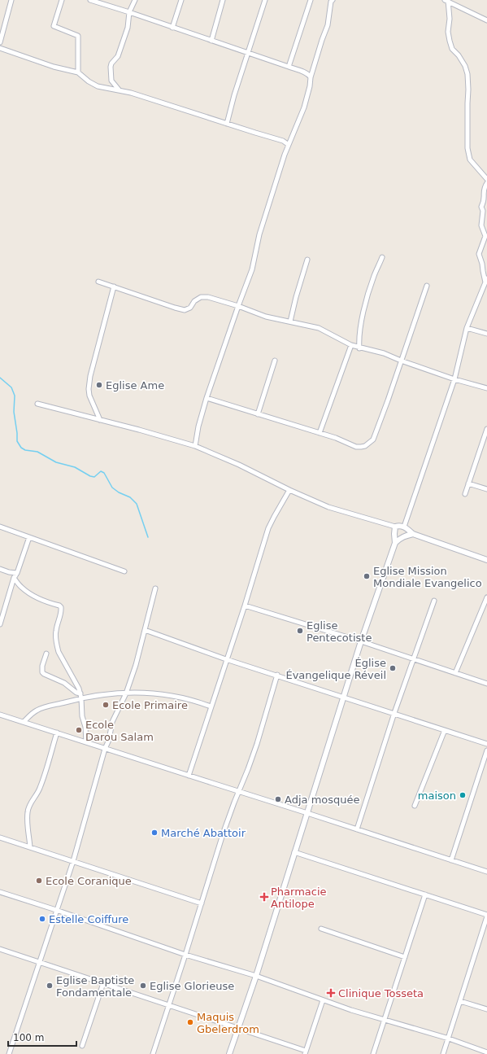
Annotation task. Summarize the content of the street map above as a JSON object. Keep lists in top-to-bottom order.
{
  "places": {
    "other": [
      "Eglise Ame",
      "Eglise Mission Mondiale Evangelico",
      "Eglise Pentecotiste",
      "Église Évangelique Réveil",
      "Ecole Primaire",
      "Ecole Darou Salam",
      "maison",
      "Adja mosquée",
      "Marché Abattoir",
      "Ecole Coranique",
      "Estelle Coiffure",
      "Eglise Baptiste Fondamentale",
      "Eglise Glorieuse",
      "Maquis Gbelerdrom"
    ],
    "health": ["Pharmacie Antilope", "Clinique Tosseta"]
  },
  "scale_bar": "100 m"
}
